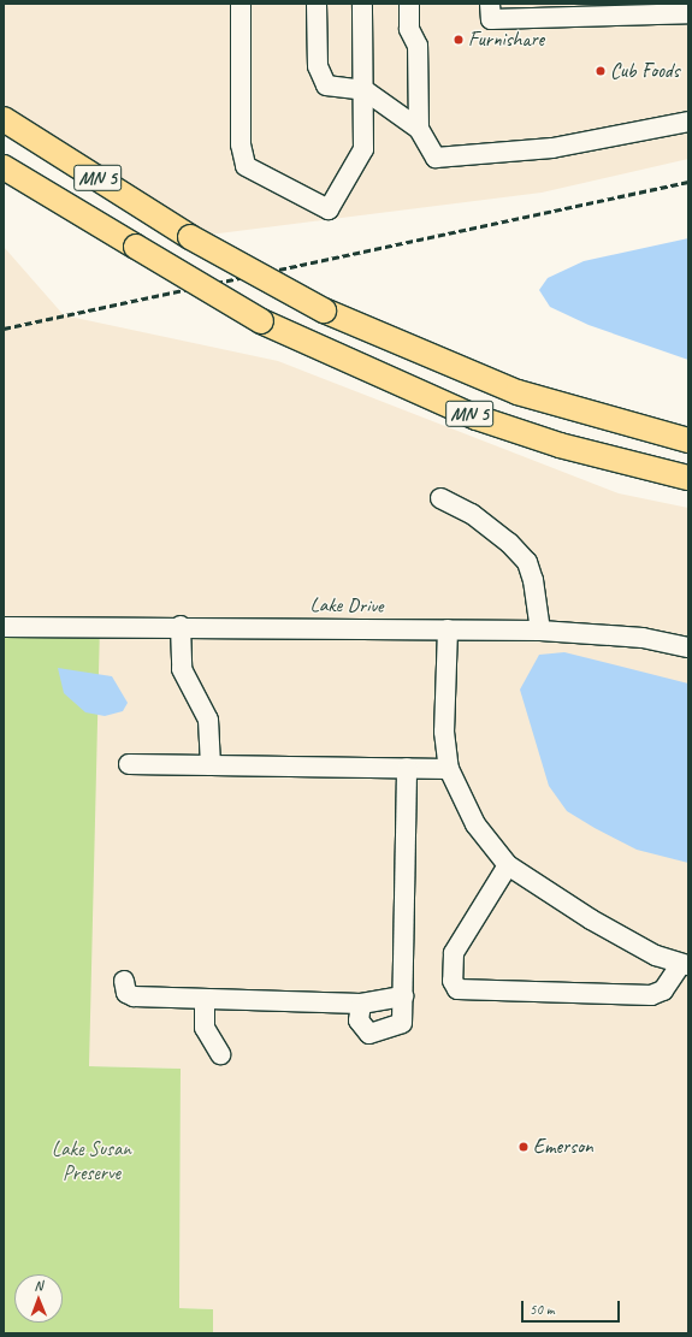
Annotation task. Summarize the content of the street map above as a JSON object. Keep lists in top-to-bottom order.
{
  "streets": {
    "main road": ["MN 5"],
    "street": ["Lake Drive"]
  },
  "parks": ["Lake Susan Preserve"],
  "places": ["Furnishare", "Cub Foods", "Emerson"],
  "scale_bar": "50 m",
  "north": "top"
}
